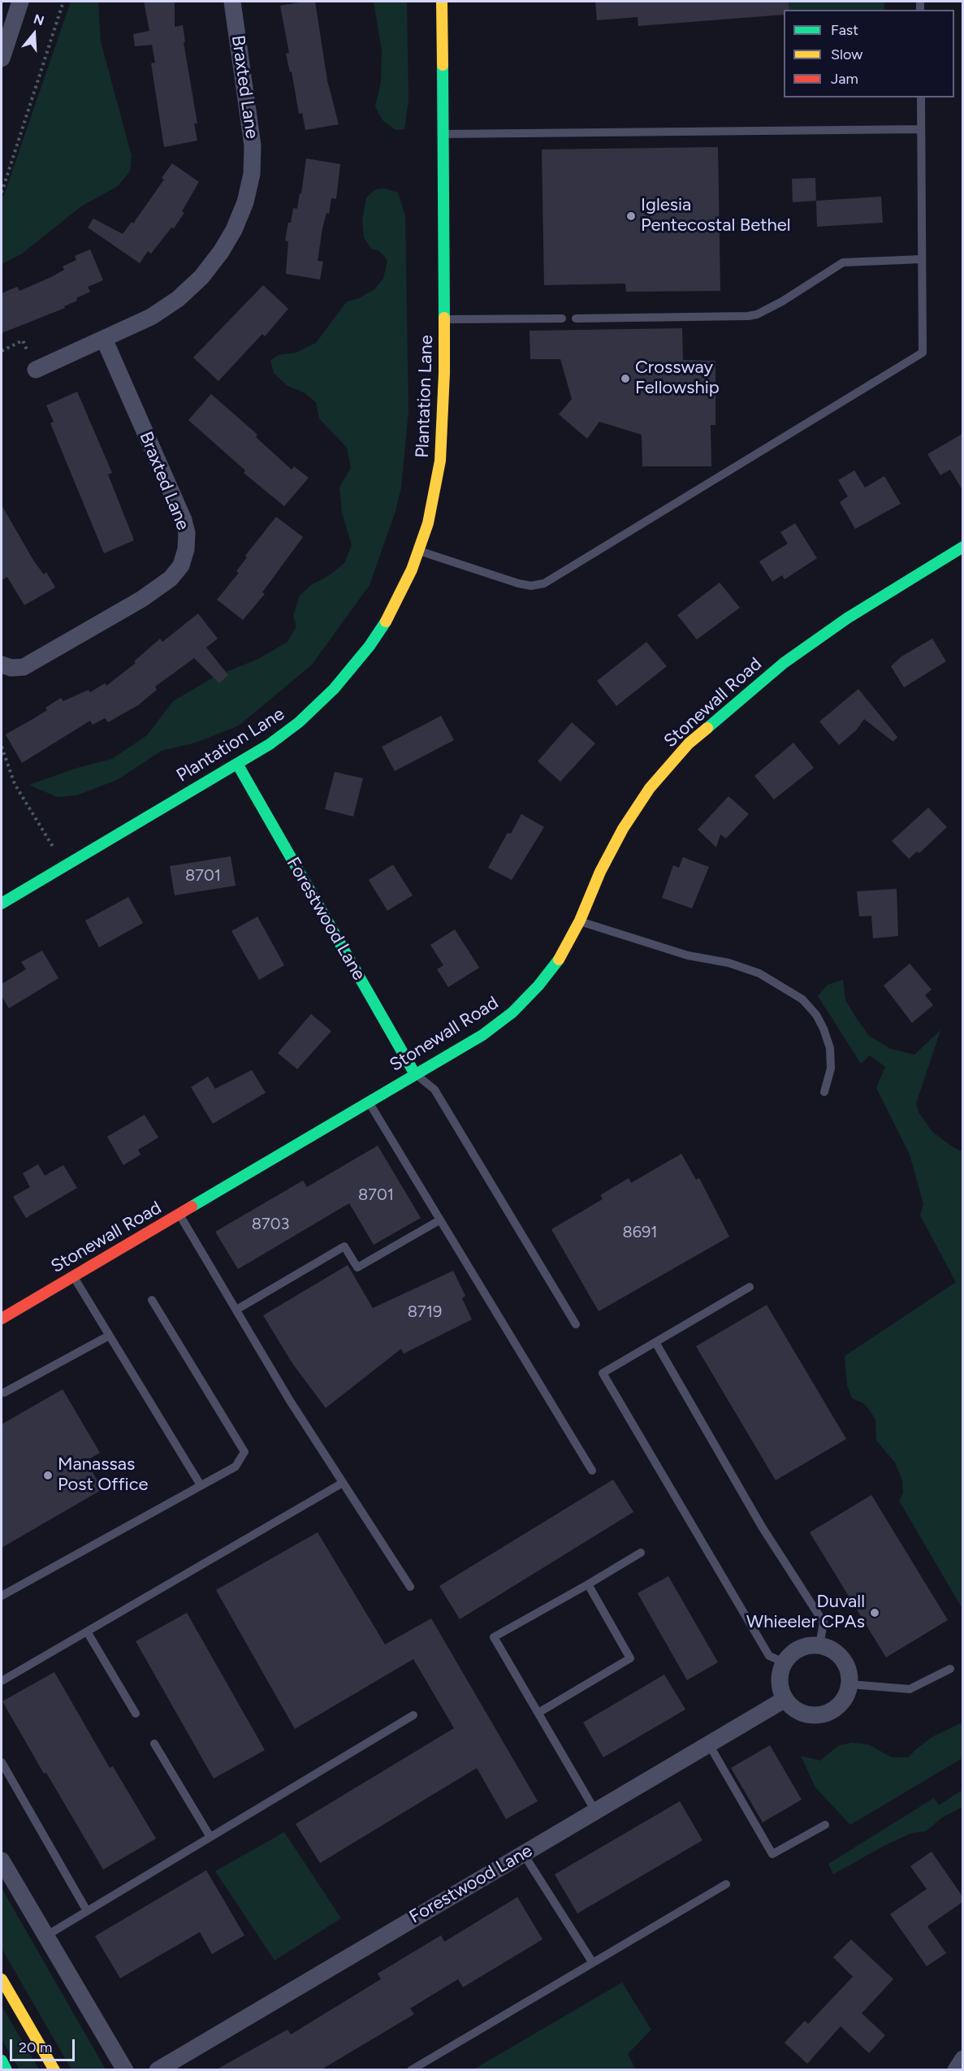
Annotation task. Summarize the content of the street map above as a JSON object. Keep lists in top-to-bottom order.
{
  "streets": {
    "street": [
      "Braxted Lane",
      "Plantation Lane",
      "Stonewall Road",
      "Forestwood Lane"
    ]
  },
  "crossings": [
    ["Plantation Lane", "Forestwood Lane"],
    ["Stonewall Road", "Forestwood Lane"]
  ],
  "places": [
    "Iglesia Pentecostal Bethel",
    "Crossway Fellowship",
    "Manassas Post Office",
    "Duvall Whieeler CPAs"
  ],
  "house_numbers": [
    "8701",
    "8701",
    "8703",
    "8691",
    "8719"
  ],
  "legend": ["Fast", "Slow", "Jam"],
  "scale_bar": "20 m",
  "north": "top"
}
